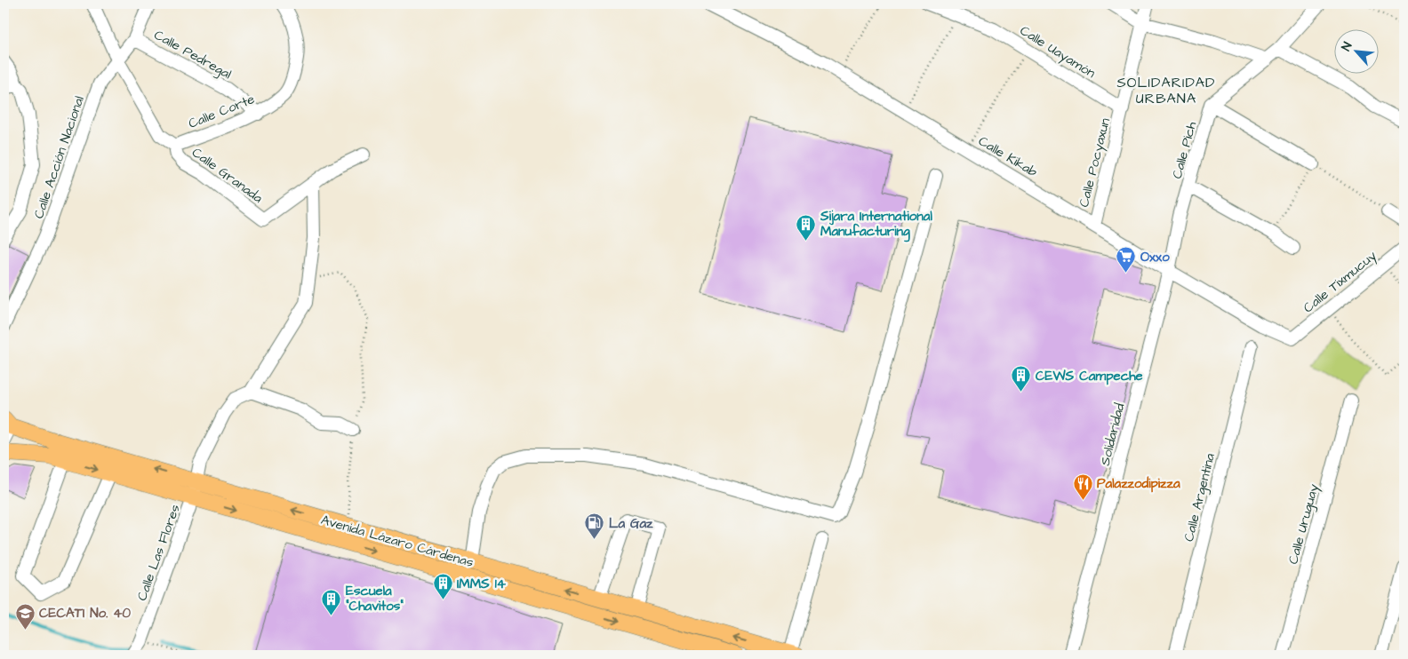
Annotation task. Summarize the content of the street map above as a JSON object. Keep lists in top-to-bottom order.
{
  "streets": {
    "main road": ["Avenida Lázaro Cárdenas"],
    "street": [
      "Calle Uayamón",
      "Calle Pedregal",
      "Calle Corte",
      "Calle Pich",
      "Calle Kikab",
      "Calle Acción Nacional",
      "Calle Pocyaxun",
      "Calle Granada",
      "Calle Tixmucuy",
      "Solidaridad",
      "Calle Argentina",
      "Calle Uruguay",
      "Calle Las Flores"
    ]
  },
  "crossings": [
    ["Calle Uayamón", "Calle Pocyaxun"],
    ["Calle Pedregal", "Calle Corte"],
    ["Calle Pedregal", "Calle Acción Nacional"],
    ["Calle Corte", "Calle Granada"],
    ["Calle Pich", "Calle Kikab"],
    ["Calle Pich", "Solidaridad"],
    ["Calle Kikab", "Calle Pocyaxun"],
    ["Calle Kikab", "Calle Tixmucuy"],
    ["Calle Kikab", "Solidaridad"],
    ["Calle Acción Nacional", "Calle Granada"],
    ["Avenida Lázaro Cárdenas", "Calle Las Flores"]
  ],
  "districts": ["SOLIDARIDAD URBANA"],
  "places": {
    "building": [
      "Sijara International Manufacturing",
      "CEWS Campeche",
      "IMMS 14",
      "Escuela \"Chavitos\""
    ],
    "supermarket": ["Oxxo"],
    "restaurant": ["Palazzodipizza"],
    "fuel station": ["La Gaz"],
    "school or university": ["CECATI No. 40"]
  },
  "north": "top left"
}
